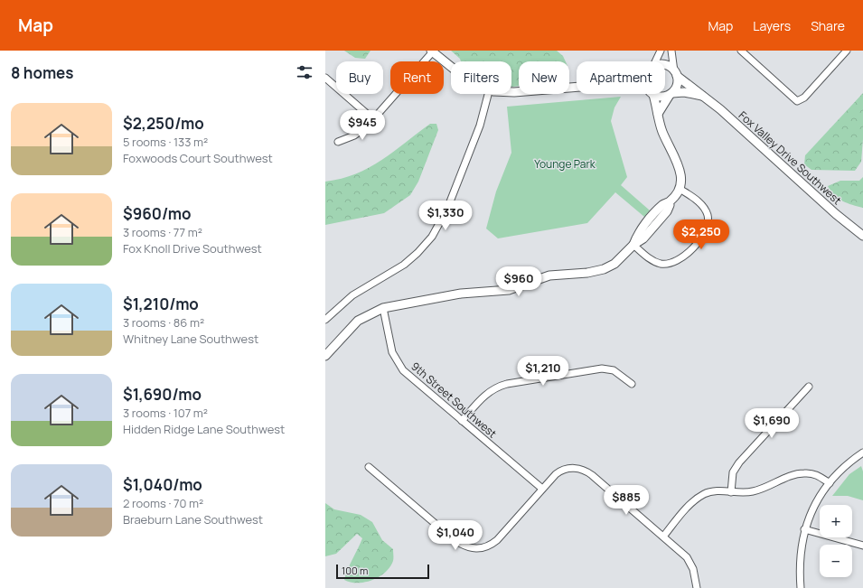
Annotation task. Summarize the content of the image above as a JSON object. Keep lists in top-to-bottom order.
{
  "streets": {
    "street": ["Fox Valley Drive Southwest", "9th Street Southwest"]
  },
  "parks": ["Younge Park"],
  "scale_bar": "100 m",
  "page": {
    "header": "Map",
    "nav": ["Map", "Layers", "Share"],
    "heading": "8 homes",
    "chip": [
      "Buy",
      "Rent",
      "Filters",
      "New",
      "Apartment"
    ],
    "list": [
      {
        "name": "$2,250/mo",
        "note": "5 rooms · 133 m² · Foxwoods Court Southwest"
      },
      {
        "name": "$960/mo",
        "note": "3 rooms · 77 m² · Fox Knoll Drive Southwest"
      },
      {
        "name": "$1,210/mo",
        "note": "3 rooms · 86 m² · Whitney Lane Southwest"
      },
      {
        "name": "$1,690/mo",
        "note": "3 rooms · 107 m² · Hidden Ridge Lane Southwest"
      },
      {
        "name": "$1,040/mo",
        "note": "2 rooms · 70 m² · Braeburn Lane Southwest"
      }
    ],
    "price": [
      "$945",
      "$1,330",
      "$2,250",
      "$960",
      "$1,210",
      "$1,690",
      "$885",
      "$1,040"
    ],
    "map_buttons": ["+", "−"],
    "scale": "100 m"
  }
}
